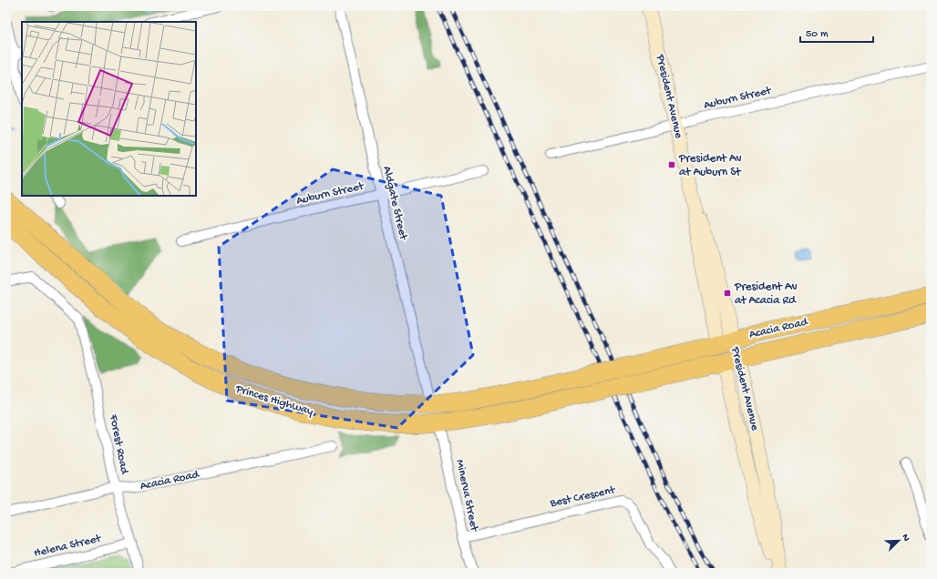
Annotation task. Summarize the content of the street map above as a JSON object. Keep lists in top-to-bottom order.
{
  "streets": {
    "highway": ["President Avenue", "Acacia Road", "Princes Highway"],
    "street": [
      "Auburn Street",
      "Aldgate Street",
      "Forest Road",
      "Minerva Street",
      "Best Crescent",
      "Helena Street"
    ]
  },
  "crossings": [
    ["President Avenue", "Auburn Street"],
    ["President Avenue", "Acacia Road"],
    ["Auburn Street", "Aldgate Street"],
    ["Aldgate Street", "Princes Highway"],
    ["Acacia Road", "Princes Highway"],
    ["Acacia Road", "Forest Road"],
    ["Princes Highway", "Minerva Street"],
    ["Forest Road", "Helena Street"],
    ["Minerva Street", "Best Crescent"]
  ],
  "places": {
    "transit": ["President Av at Auburn St", "President Av at Acacia Rd"]
  },
  "scale_bar": "50 m",
  "north": "top right"
}
